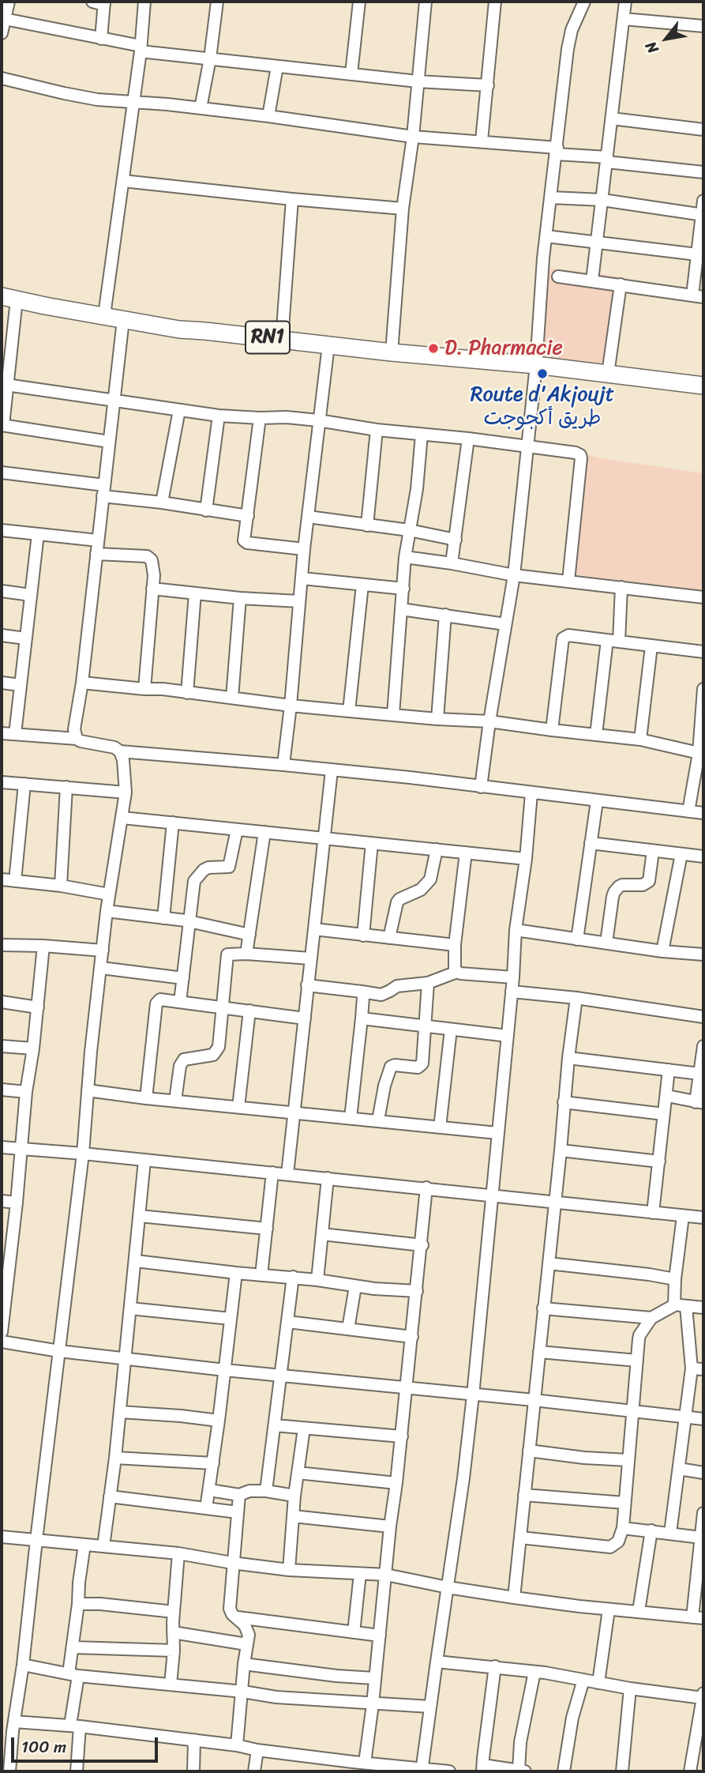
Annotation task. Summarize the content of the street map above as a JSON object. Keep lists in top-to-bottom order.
{
  "streets": {
    "highway": ["RN1"]
  },
  "places": ["D. Pharmacie", "Route d'Akjoujt طريق أكجوجت"],
  "scale_bar": "100 m",
  "north": "bottom left"
}
